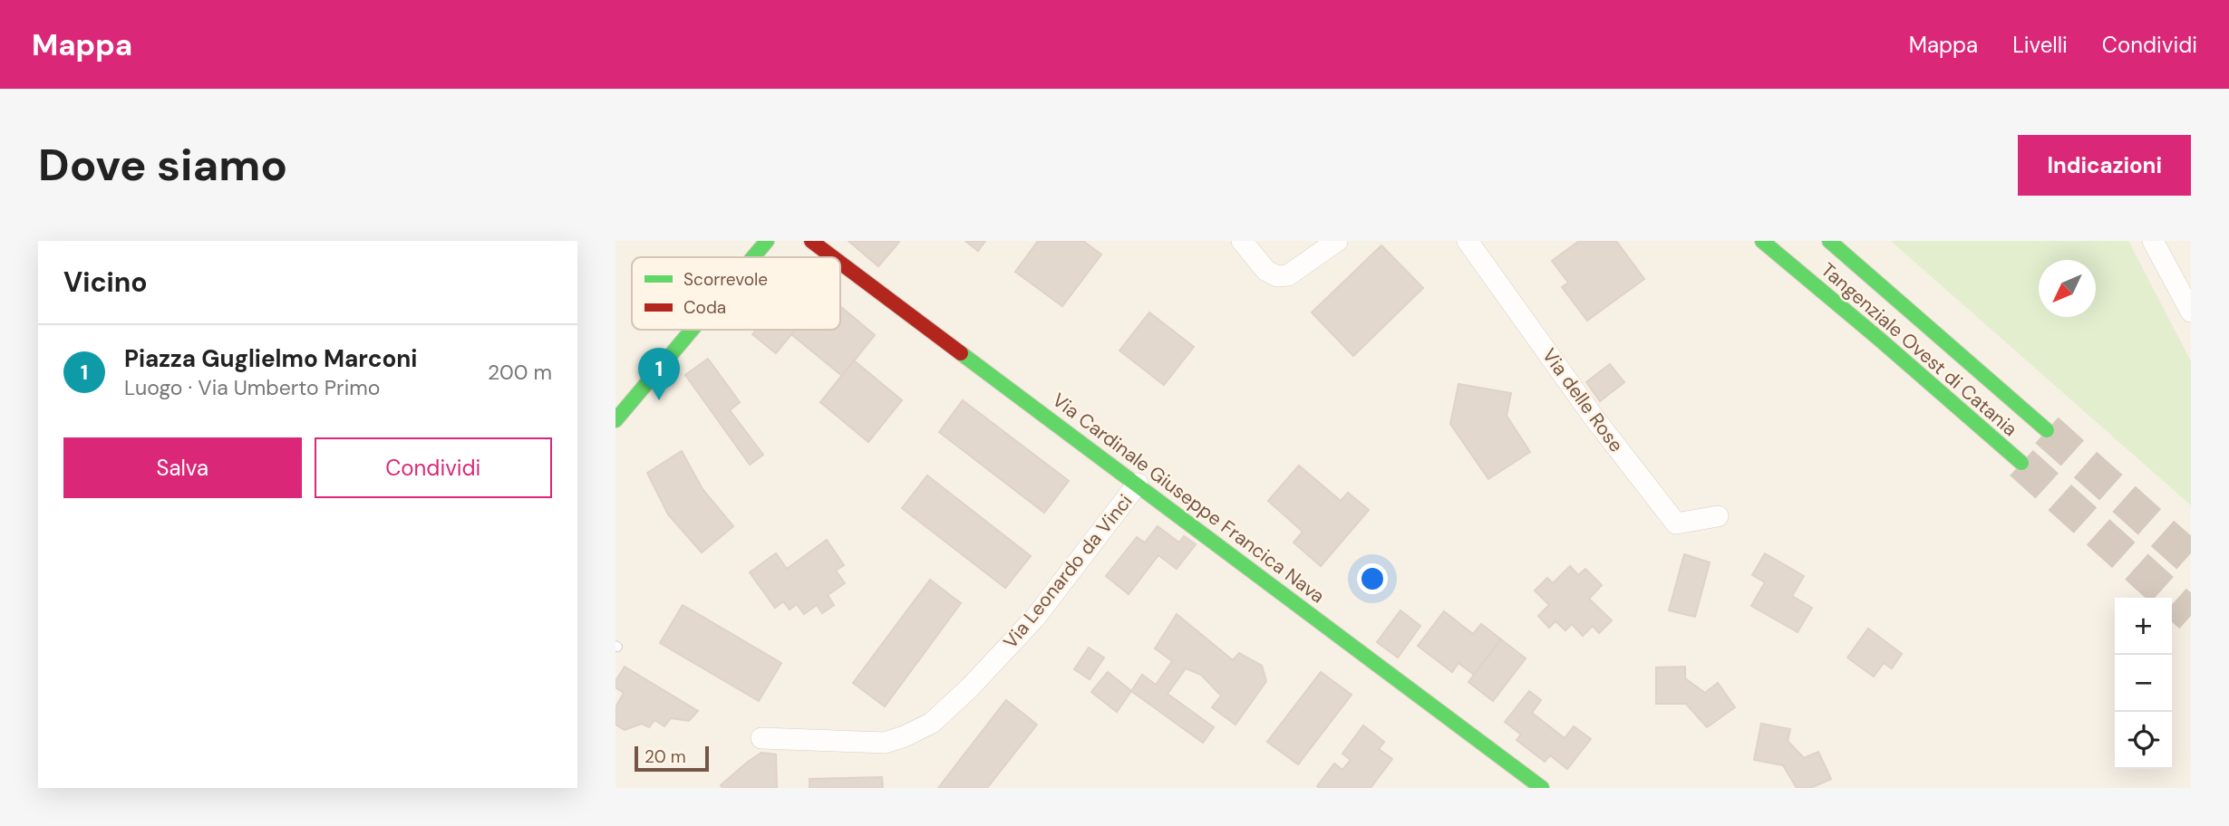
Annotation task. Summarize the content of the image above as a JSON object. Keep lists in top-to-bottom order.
{
  "streets": {
    "main road": ["Tangenziale Ovest di Catania", "Via Cardinale Giuseppe Francica Nava"],
    "street": ["Via delle Rose", "Via Leonardo da Vinci"]
  },
  "crossings": [
    ["Via Cardinale Giuseppe Francica Nava", "Via Leonardo da Vinci"]
  ],
  "legend": ["Scorrevole", "Coda"],
  "scale_bar": "20 m",
  "north": "bottom left",
  "page": {
    "header": "Mappa",
    "nav": ["Mappa", "Livelli", "Condividi"],
    "buttons": [
      "Indicazioni",
      ["Salva", "Condividi"]
    ],
    "title": "Dove siamo",
    "heading": "Vicino",
    "list": [
      {
        "mark": "1",
        "name": "Piazza Guglielmo Marconi",
        "note": "Luogo · Via Umberto Primo",
        "value": "200 m"
      }
    ],
    "pins": "1",
    "map_buttons": ["+", "−"],
    "scale": "20 m"
  }
}
